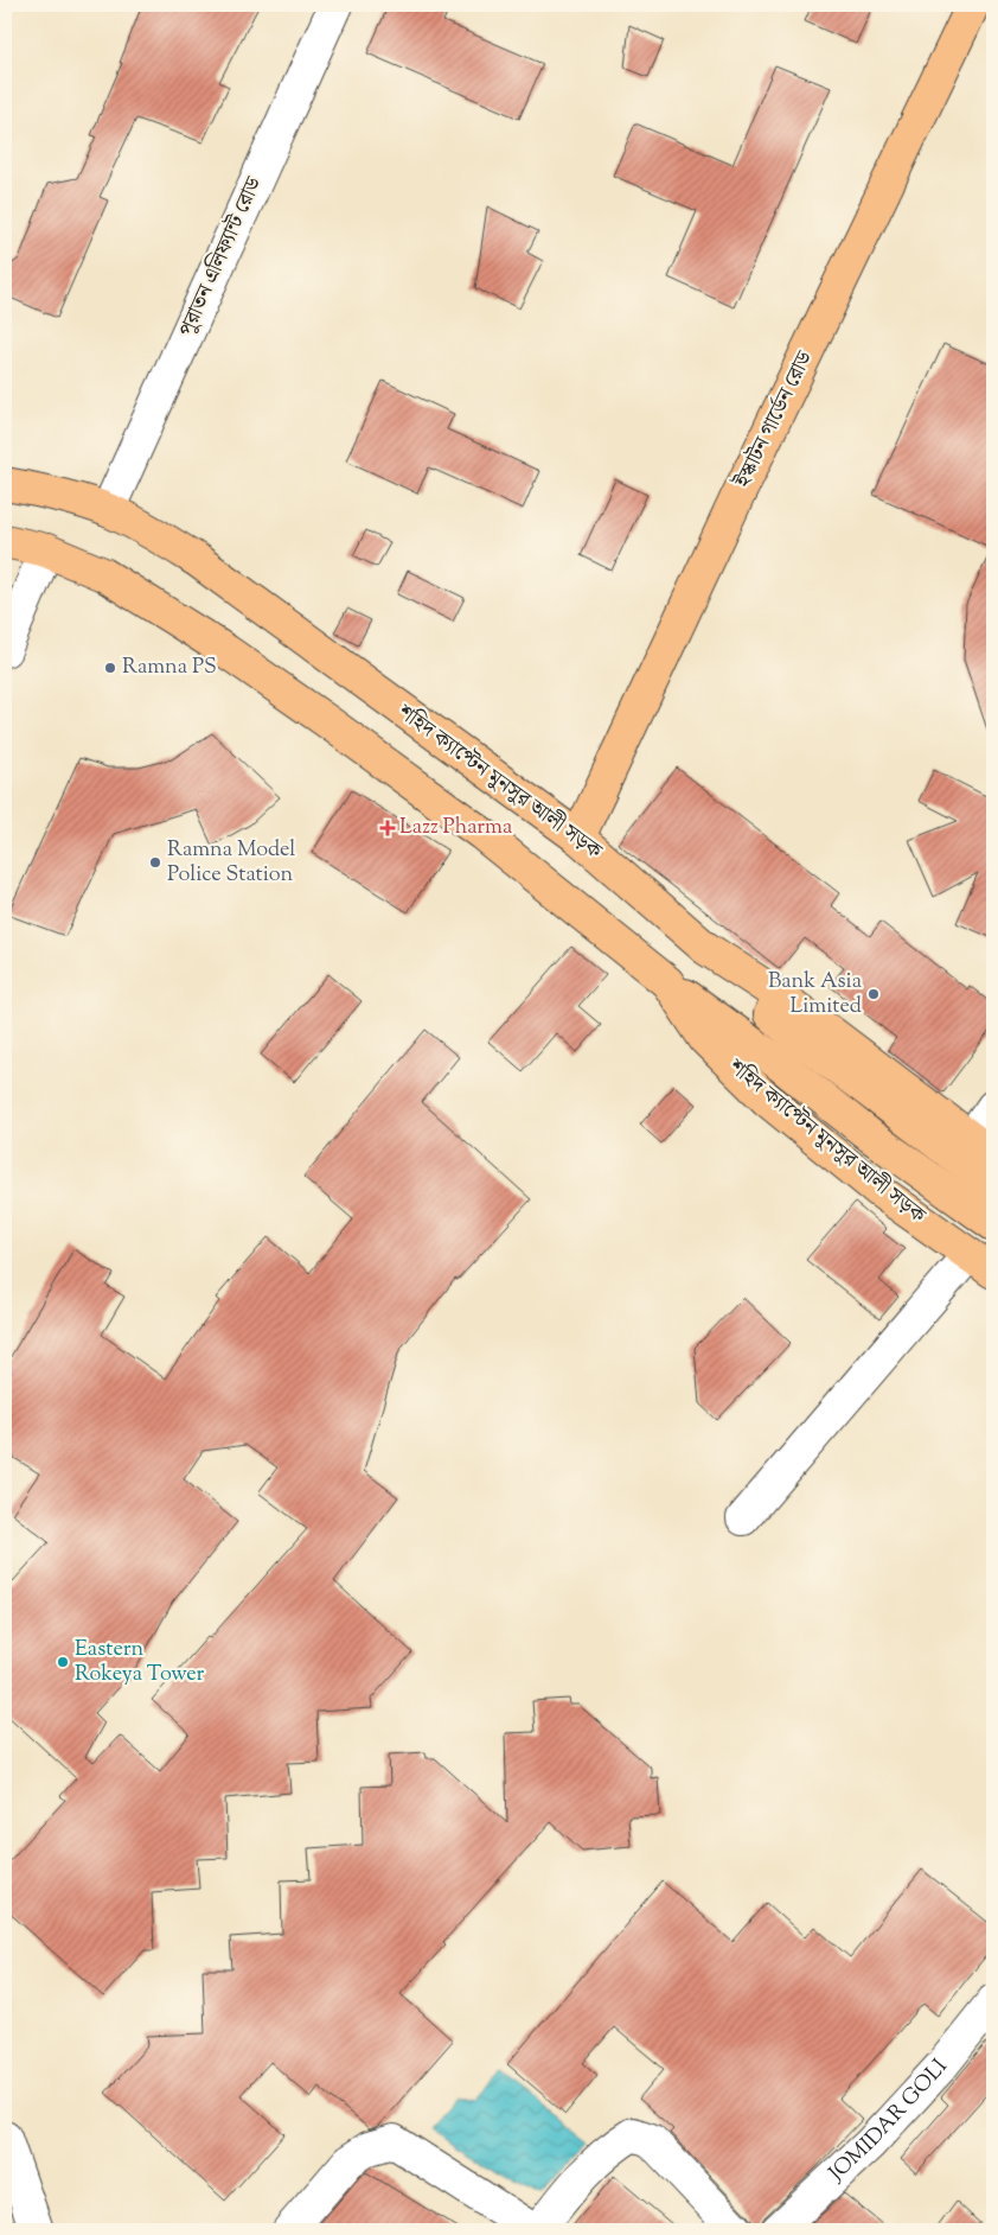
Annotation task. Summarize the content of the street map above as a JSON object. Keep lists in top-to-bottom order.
{
  "streets": {
    "main road": ["ইস্কাটন গার্ডেন রোড", "শহিদ ক্যাপ্টেন মুনসুর আলী সড়ক"],
    "street": ["পুরাতন এলিফ্যান্ট রোড", "JOMIDAR GOLI"]
  },
  "crossings": [
    ["পুরাতন এলিফ্যান্ট রোড", "শহিদ ক্যাপ্টেন মুনসুর আলী সড়ক"],
    ["ইস্কাটন গার্ডেন রোড", "শহিদ ক্যাপ্টেন মুনসুর আলী সড়ক"]
  ],
  "places": {
    "other": [
      "Ramna PS",
      "Ramna Model Police Station",
      "Bank Asia Limited",
      "Eastern Rokeya Tower"
    ],
    "health": ["Lazz Pharma"]
  }
}
